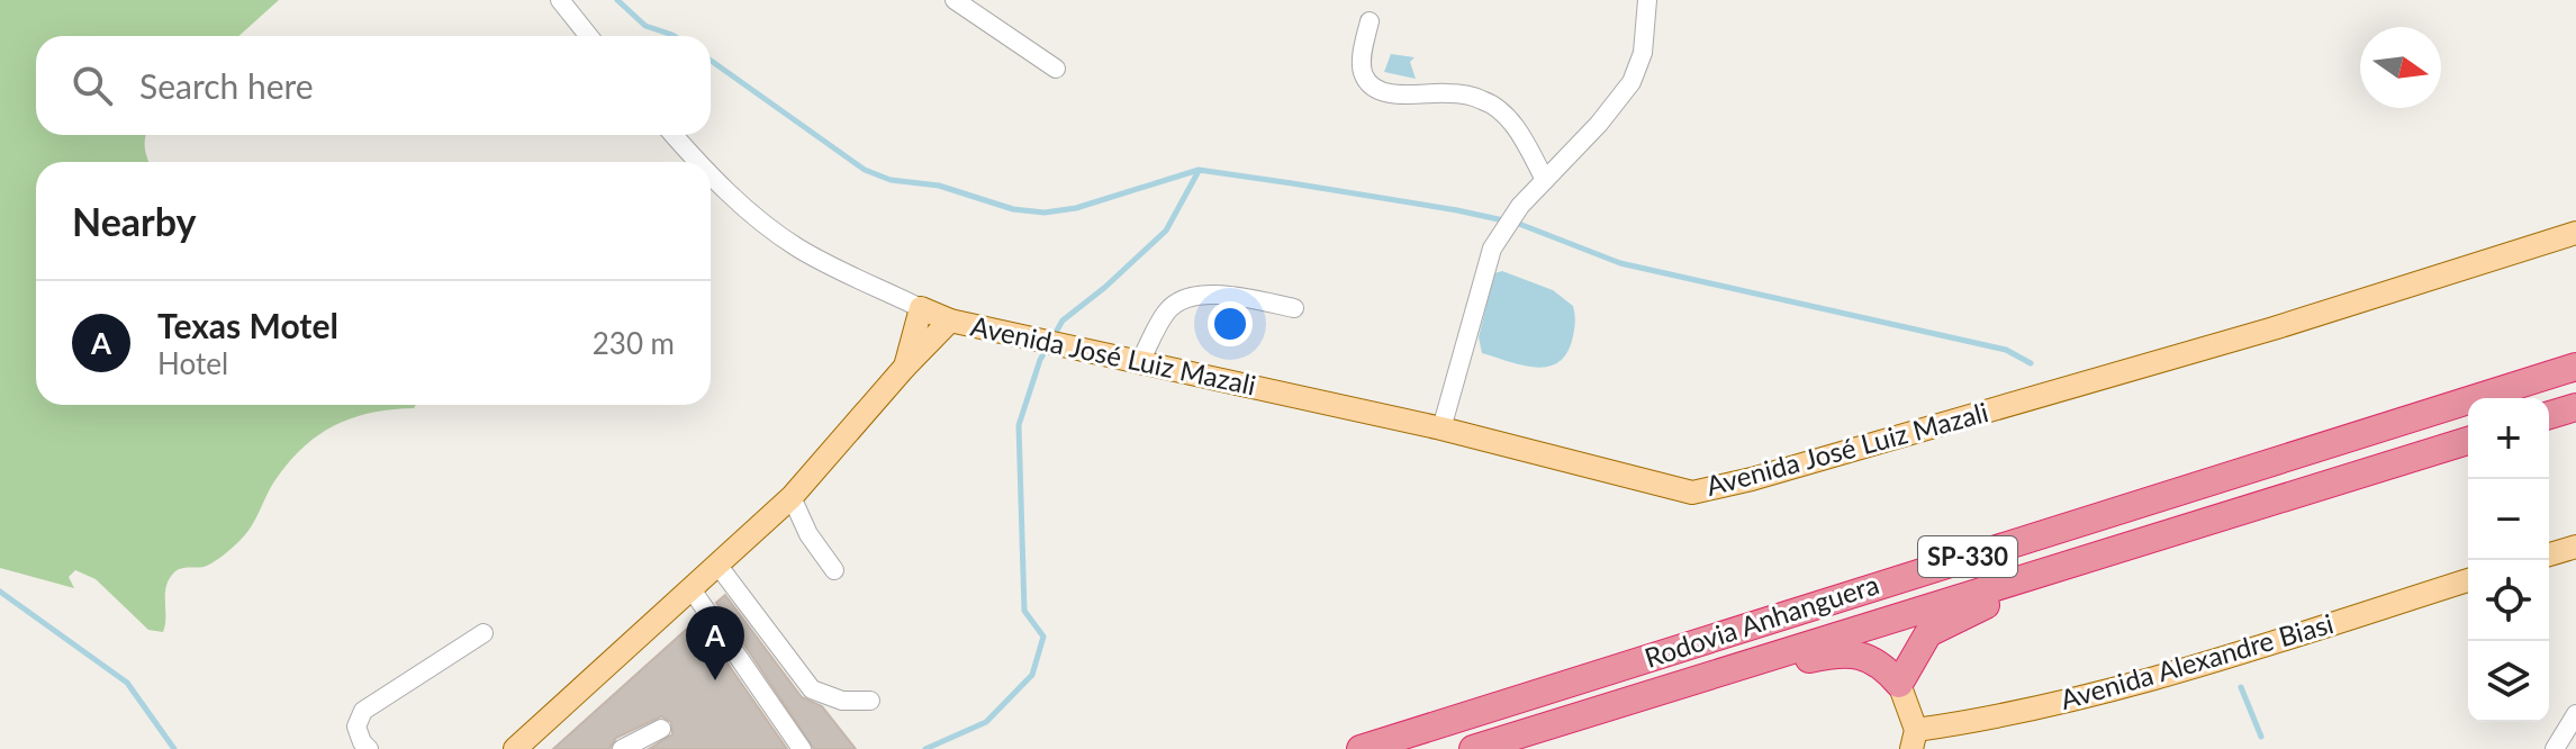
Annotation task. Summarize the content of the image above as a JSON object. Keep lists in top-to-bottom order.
{
  "streets": {
    "highway": ["SP-330", "Rodovia Anhanguera"],
    "main road": ["Avenida José Luiz Mazali", "Avenida Alexandre Biasi"]
  },
  "north": "right",
  "page": {
    "search": "Search here",
    "heading": "Nearby",
    "list": [
      {
        "mark": "A",
        "name": "Texas Motel",
        "note": "Hotel",
        "value": "230 m"
      }
    ],
    "map_buttons": ["+", "−"],
    "pins": "A"
  }
}
